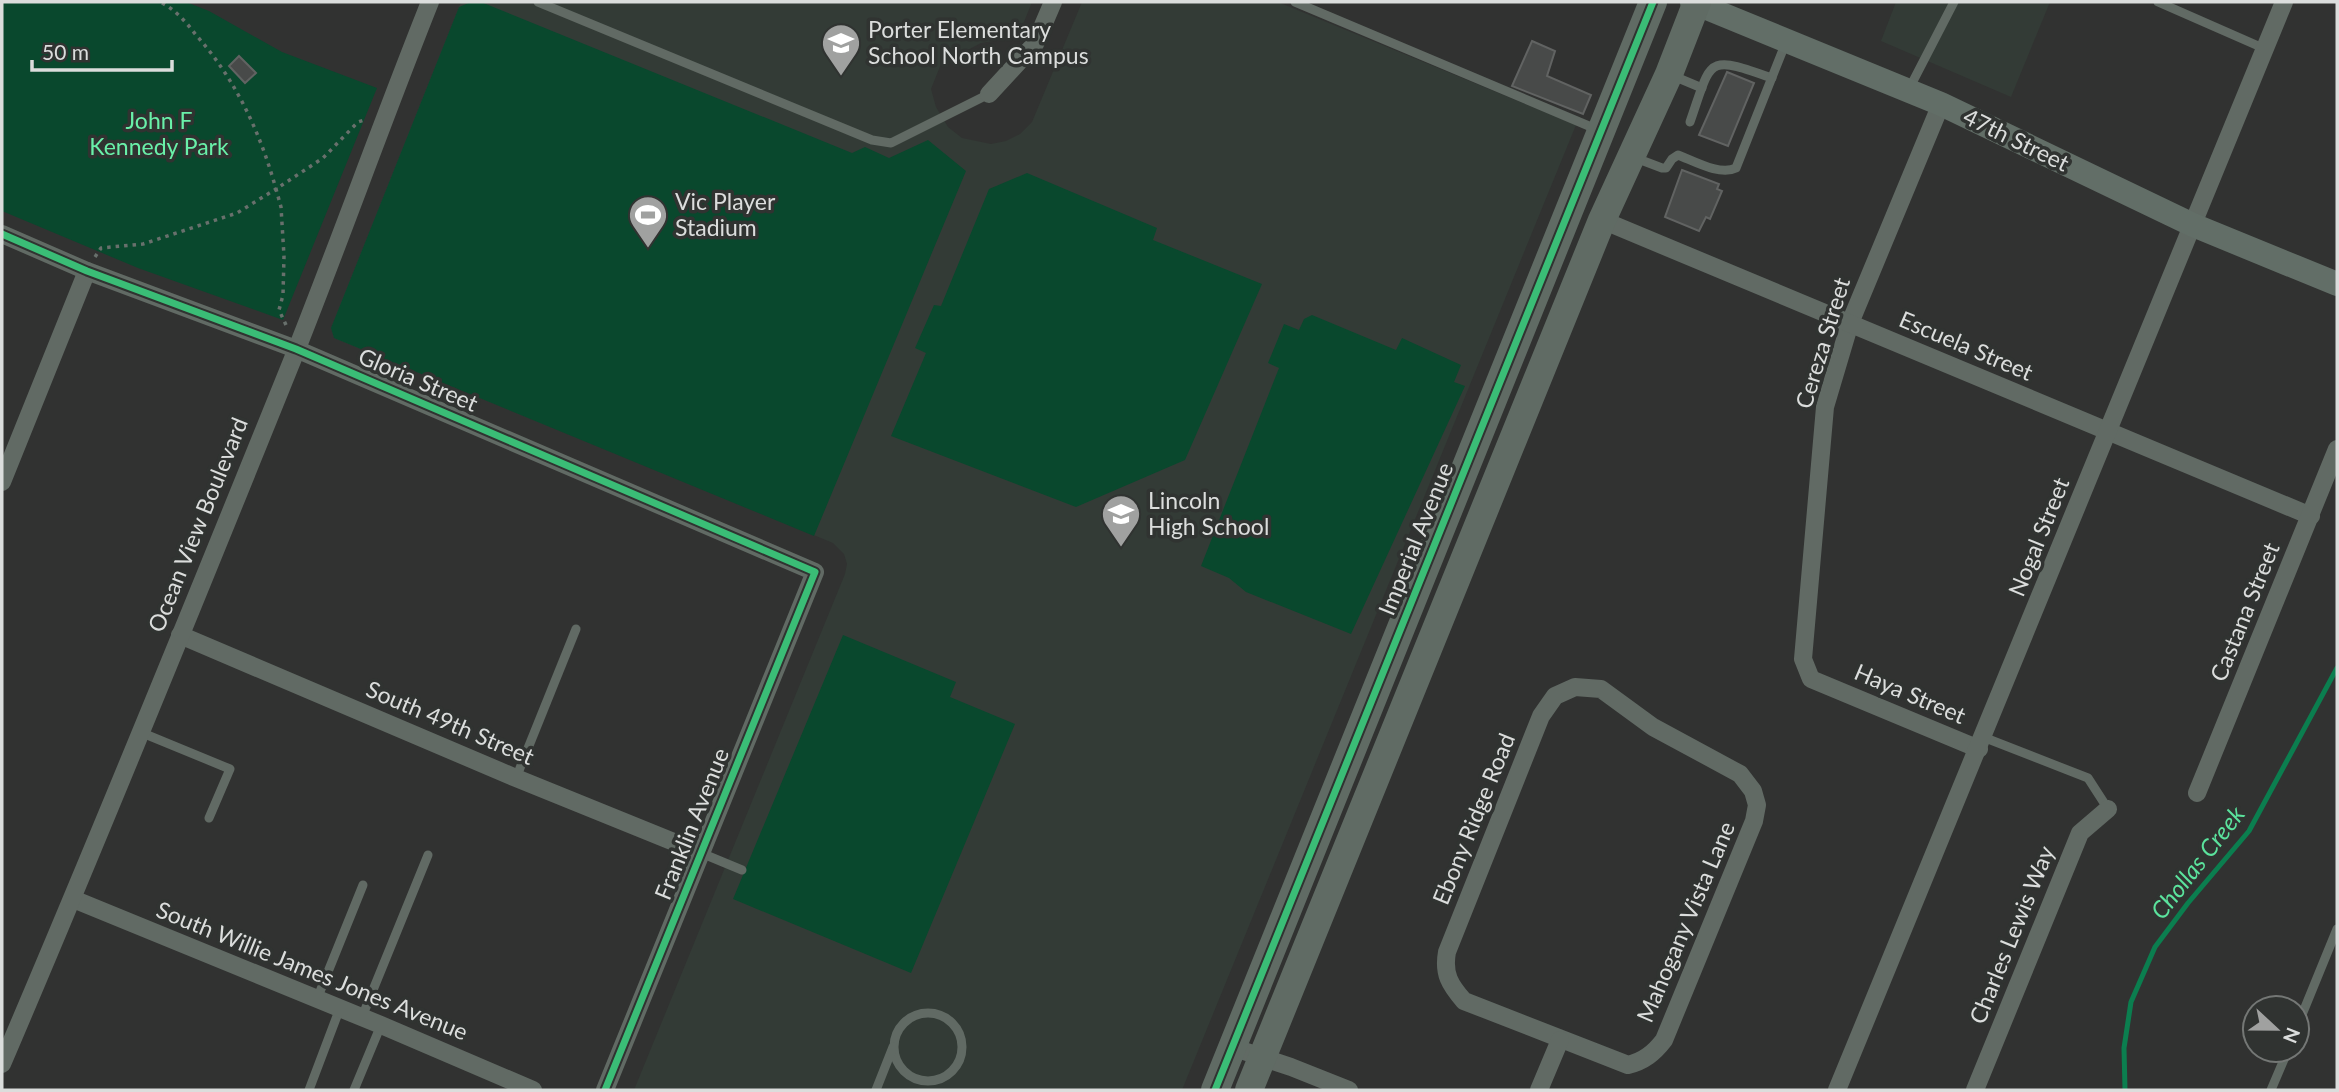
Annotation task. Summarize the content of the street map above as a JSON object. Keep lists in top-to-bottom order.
{
  "streets": {
    "main road": ["47th Street", "Imperial Avenue"],
    "street": [
      "Cereza Street",
      "Escuela Street",
      "Gloria Street",
      "Ocean View Boulevard",
      "Nogal Street",
      "Castana Street",
      "Haya Street",
      "South 49th Street",
      "Ebony Ridge Road",
      "Franklin Avenue",
      "Mahogany Vista Lane",
      "Charles Lewis Way",
      "South Willie James Jones Avenue"
    ]
  },
  "crossings": [
    ["47th Street", "Cereza Street"],
    ["47th Street", "Nogal Street"],
    ["Cereza Street", "Escuela Street"],
    ["Cereza Street", "Haya Street"],
    ["Escuela Street", "Nogal Street"],
    ["Escuela Street", "Castana Street"],
    ["Gloria Street", "Ocean View Boulevard"],
    ["Gloria Street", "Franklin Avenue"],
    ["Ocean View Boulevard", "South 49th Street"],
    ["Ocean View Boulevard", "South Willie James Jones Avenue"],
    ["Nogal Street", "Haya Street"],
    ["South 49th Street", "Franklin Avenue"],
    ["Ebony Ridge Road", "Mahogany Vista Lane"]
  ],
  "water": ["Chollas Creek"],
  "parks": ["John F Kennedy Park"],
  "places": {
    "school or university": ["Porter Elementary School North Campus", "Lincoln High School"],
    "sports": ["Vic Player Stadium"]
  },
  "scale_bar": "50 m",
  "north": "right"
}
